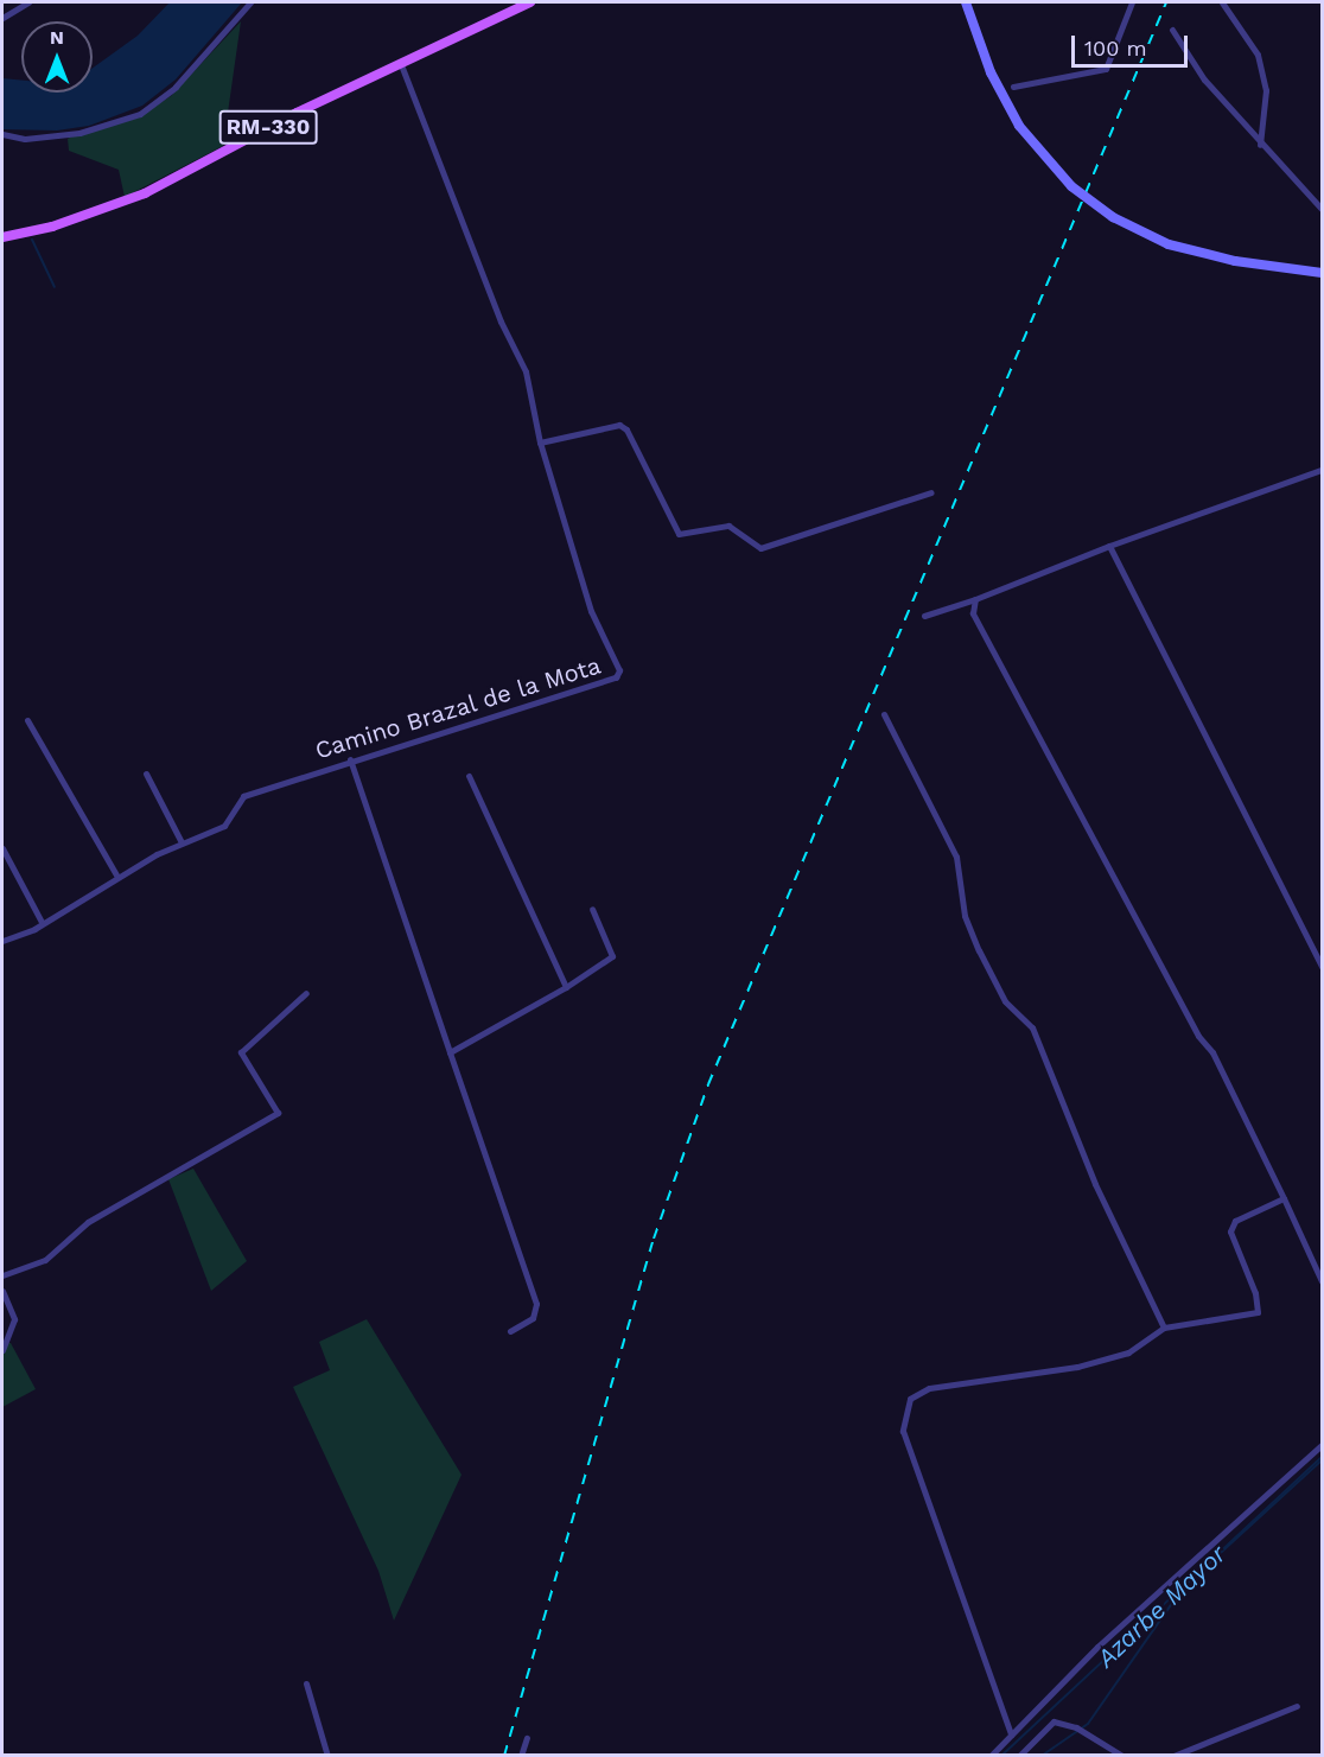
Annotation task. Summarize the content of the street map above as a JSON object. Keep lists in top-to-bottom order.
{
  "streets": {
    "main road": ["RM-330"],
    "street": ["Camino Brazal de la Mota"]
  },
  "crossings": [
    ["RM-330", "Camino Brazal de la Mota"]
  ],
  "water": ["Azarbe Mayor"],
  "scale_bar": "100 m",
  "north": "top"
}
